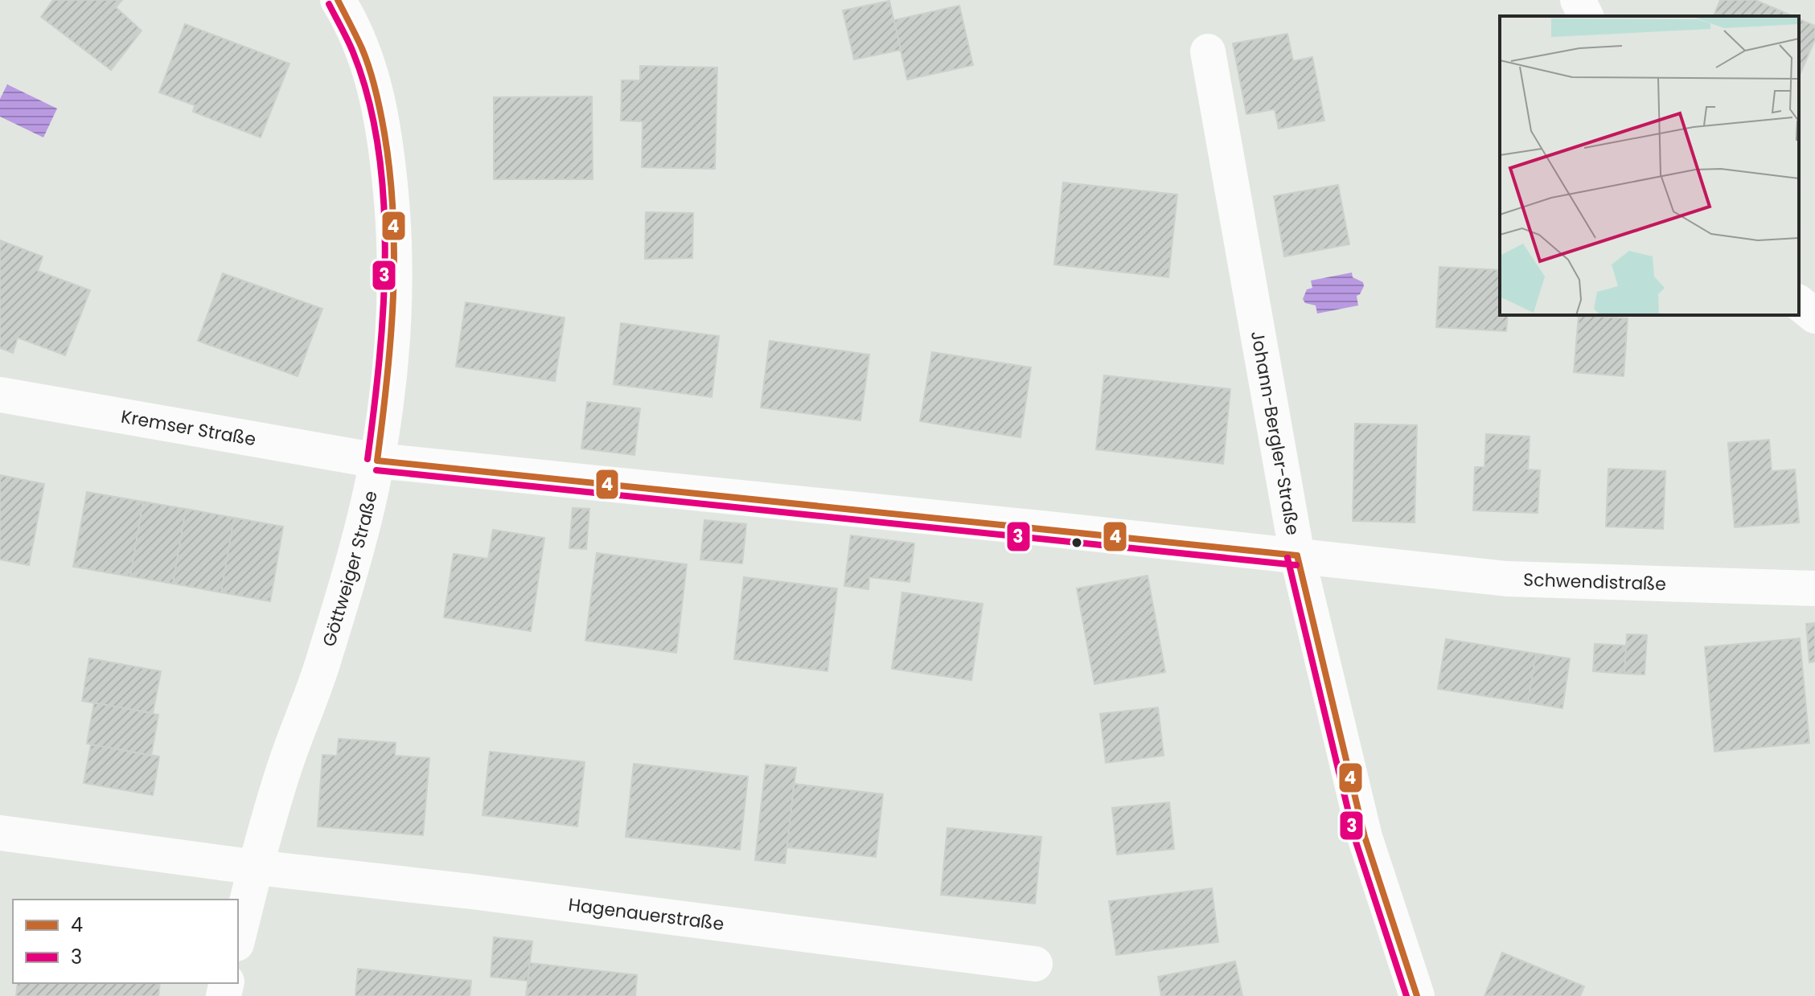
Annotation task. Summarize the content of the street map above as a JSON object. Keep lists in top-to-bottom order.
{
  "streets": {
    "street": [
      "Kremser Straße",
      "Johann-Bergler-Straße",
      "Göttweiger Straße",
      "Schwendistraße",
      "Hagenauerstraße"
    ]
  },
  "crossings": [
    ["Kremser Straße", "Göttweiger Straße"],
    ["Kremser Straße", "Schwendistraße"],
    ["Johann-Bergler-Straße", "Schwendistraße"],
    ["Göttweiger Straße", "Schwendistraße"],
    ["Göttweiger Straße", "Hagenauerstraße"]
  ],
  "lines": ["transit line 4", "transit line 3"],
  "legend": ["4", "3"]
}
